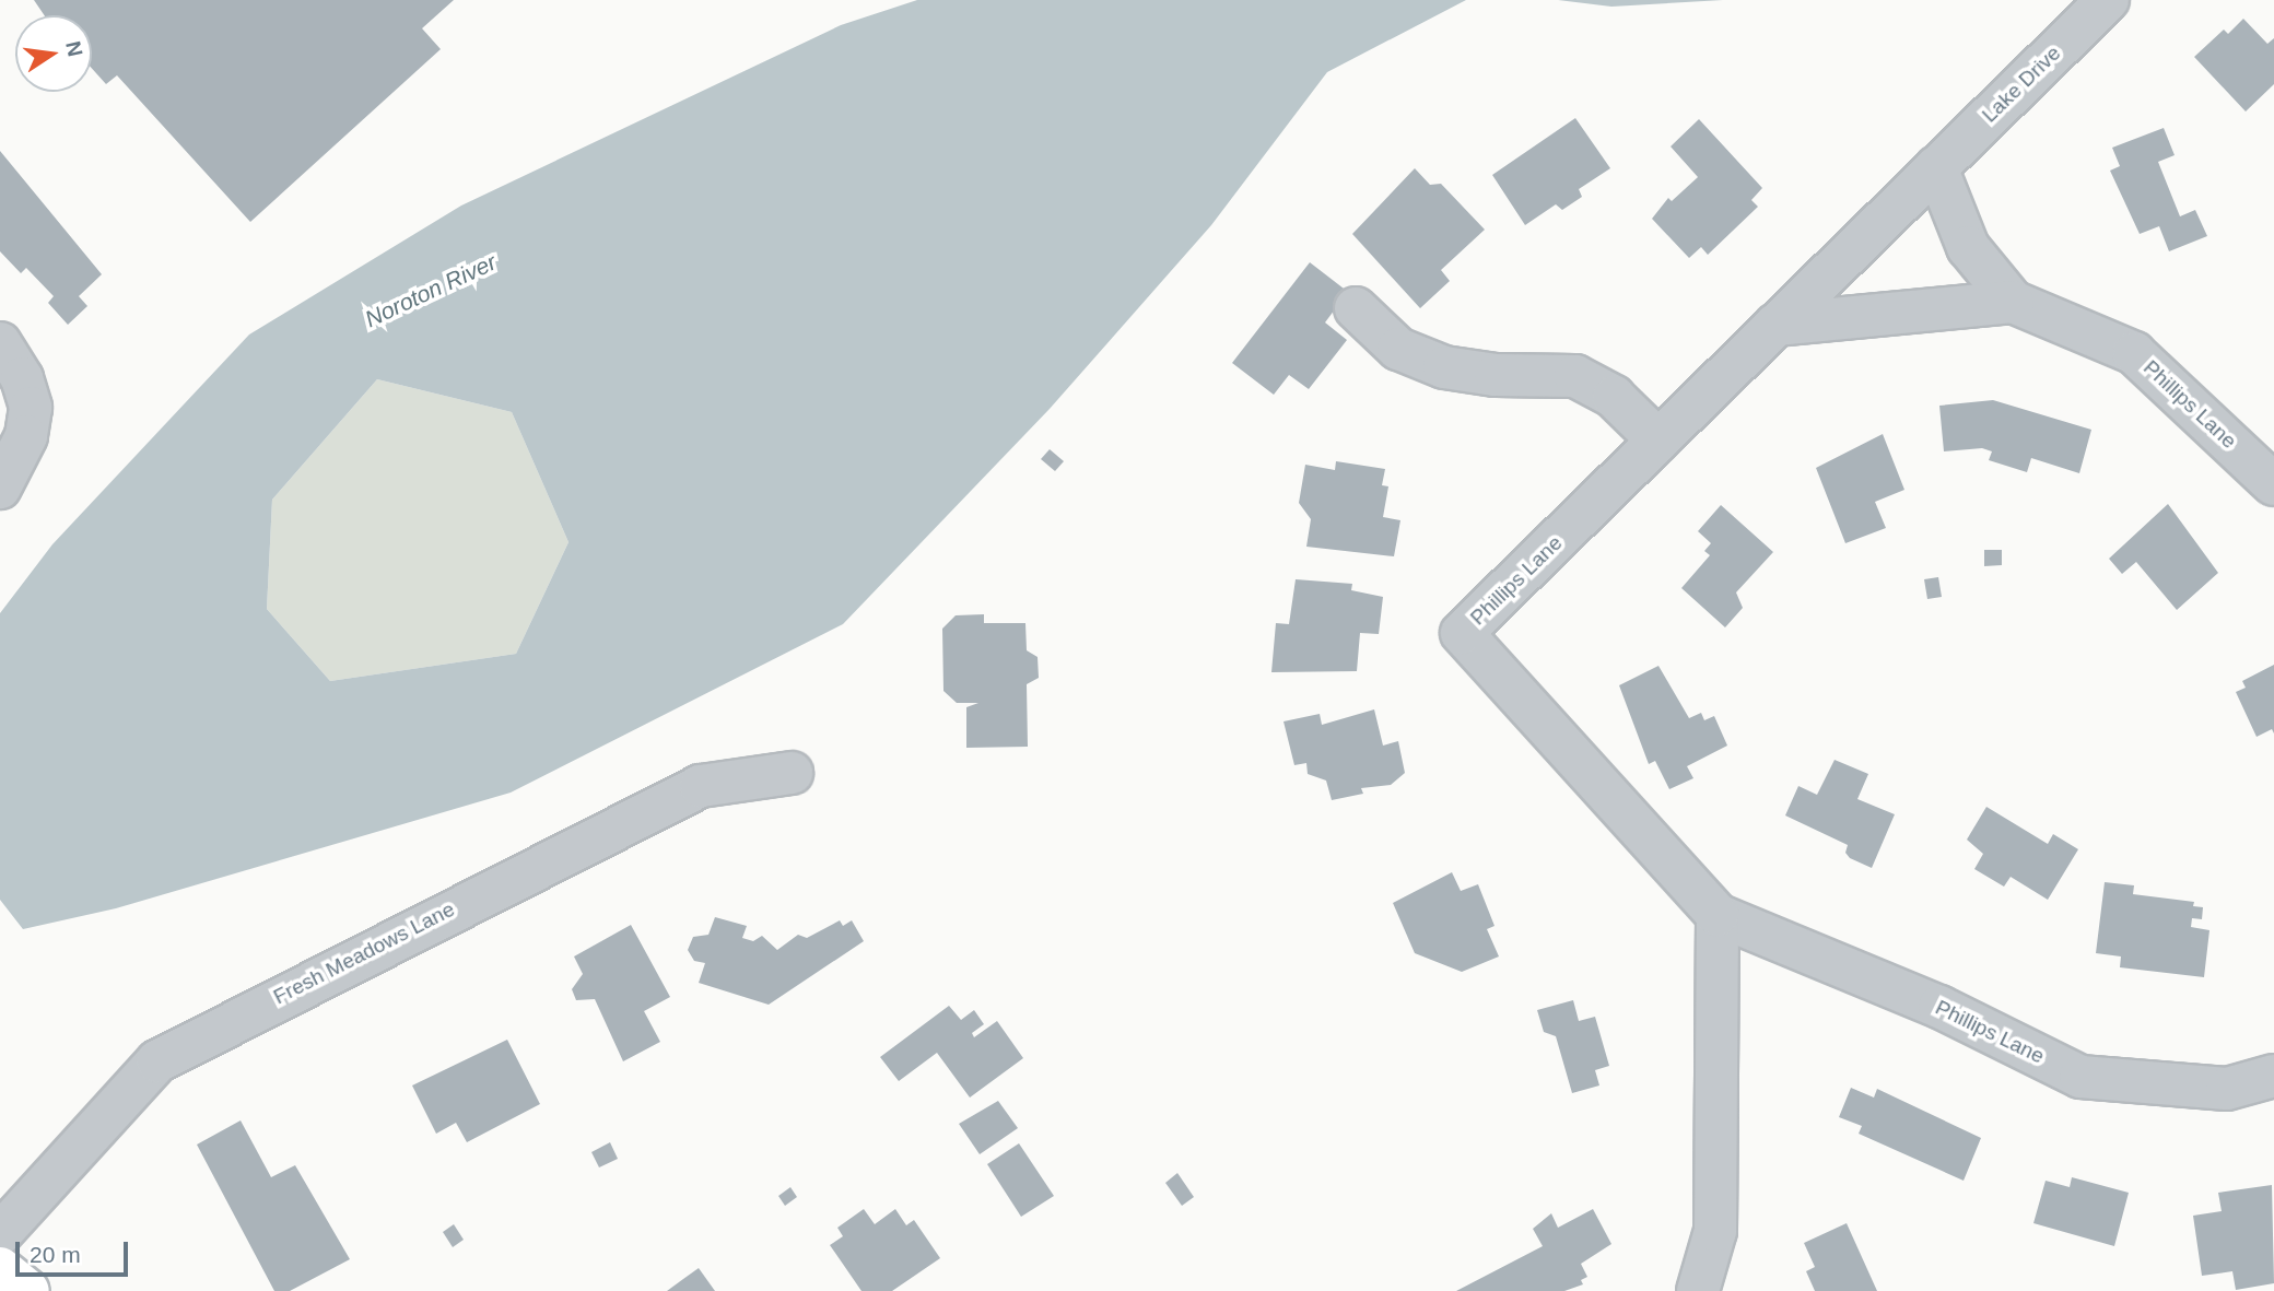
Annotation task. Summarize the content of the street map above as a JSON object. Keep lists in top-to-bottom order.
{
  "streets": {
    "street": ["Lake Drive", "Phillips Lane", "Fresh Meadows Lane"]
  },
  "crossings": [
    ["Lake Drive", "Phillips Lane"]
  ],
  "water": ["Noroton River"],
  "scale_bar": "20 m",
  "north": "right"
}
